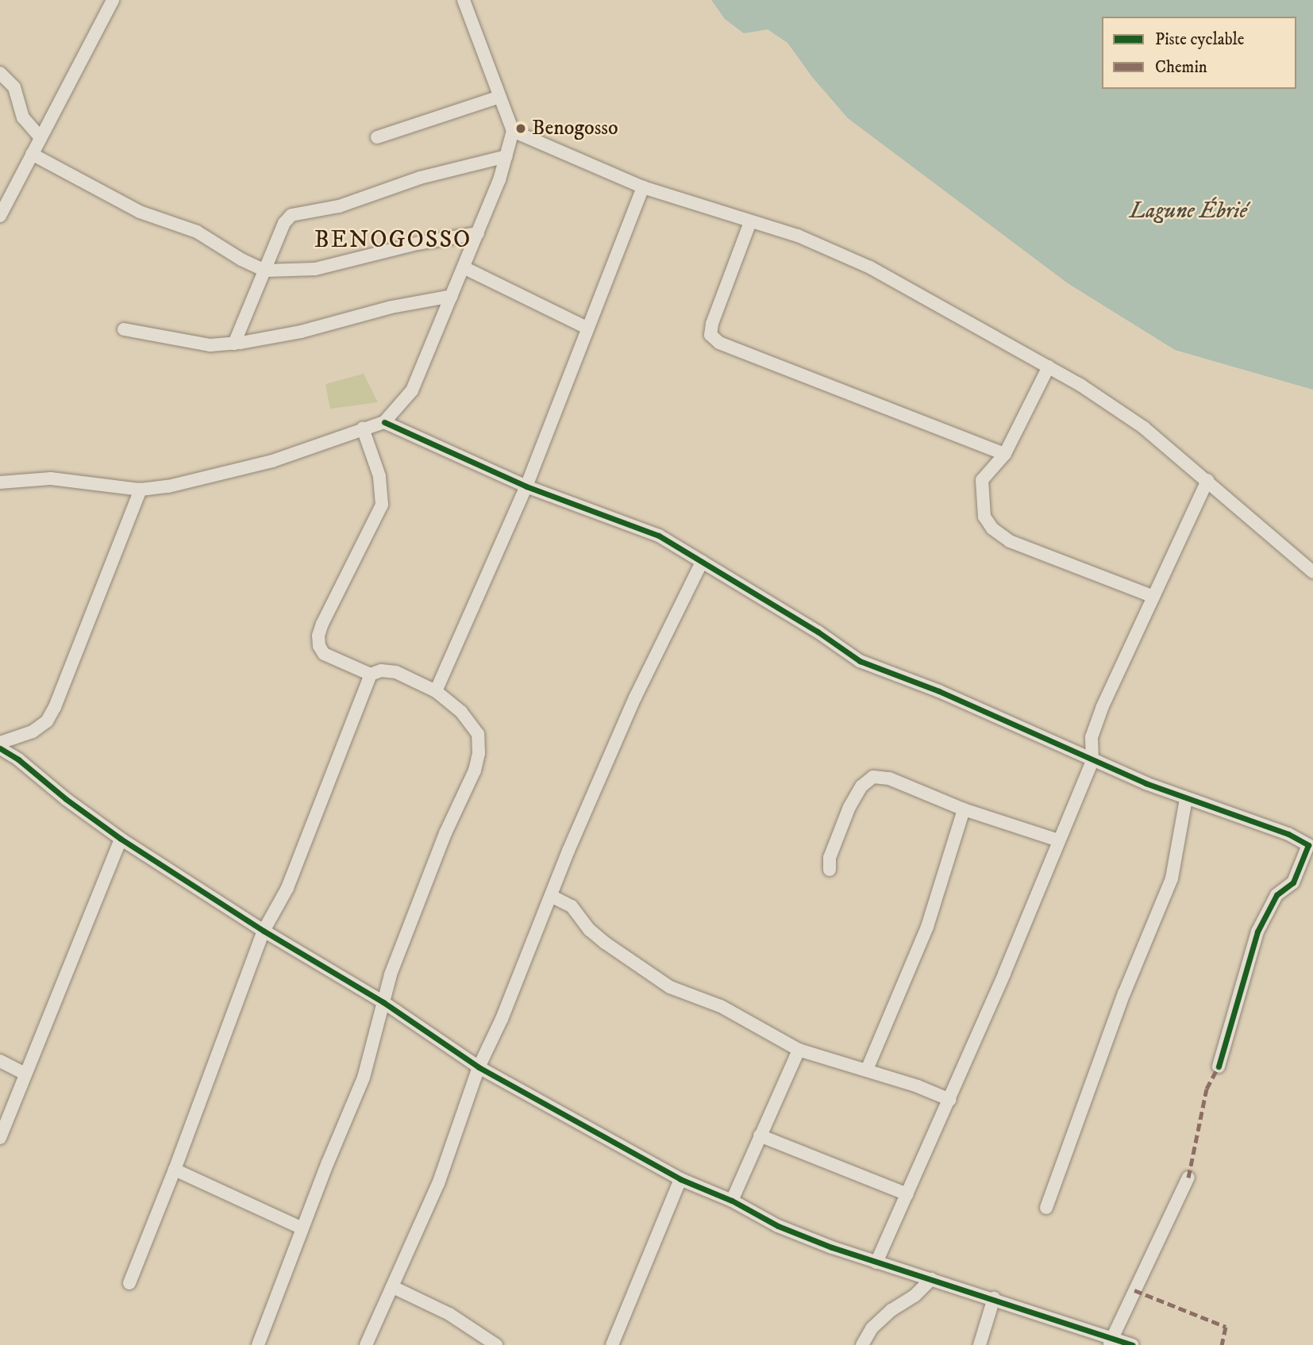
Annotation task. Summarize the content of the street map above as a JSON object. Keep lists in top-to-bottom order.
{
  "districts": ["BENOGOSSO"],
  "water": ["Lagune Ébrié"],
  "places": ["Benogosso"],
  "legend": ["Piste cyclable", "Chemin"]
}
